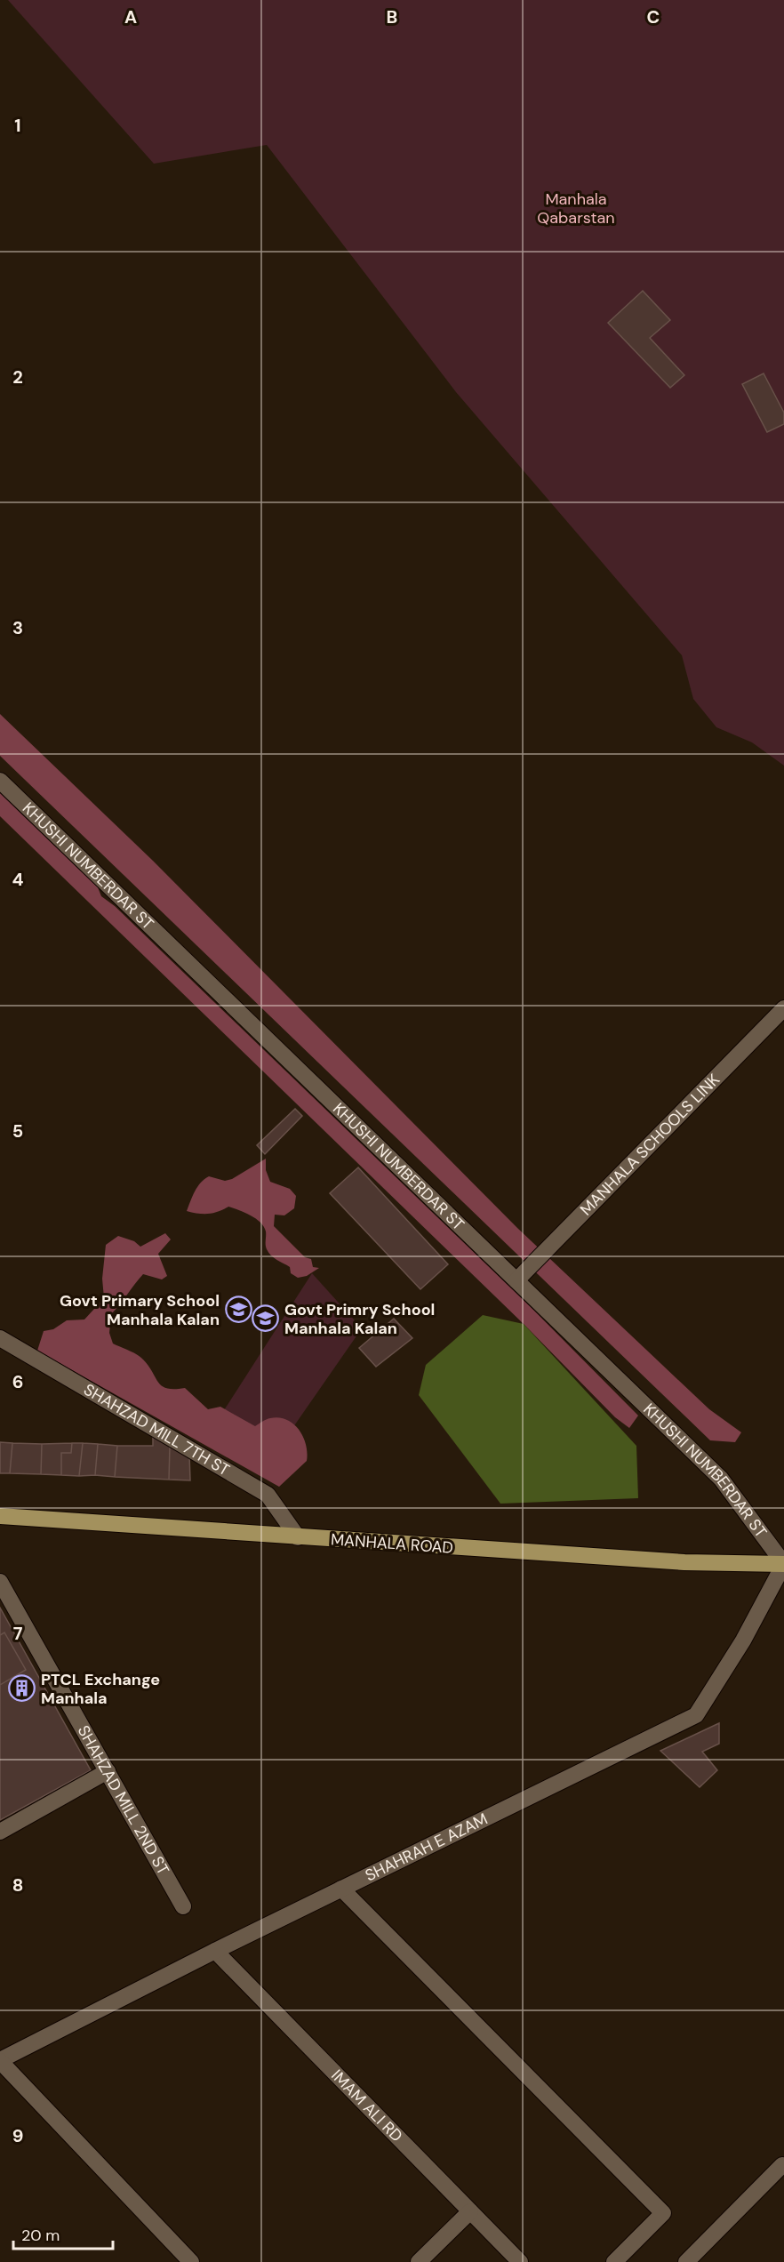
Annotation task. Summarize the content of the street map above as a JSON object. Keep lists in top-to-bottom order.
{
  "streets": {
    "main road": ["MANHALA ROAD"],
    "street": [
      "KHUSHI NUMBERDAR ST",
      "MANHALA SCHOOLS LINK",
      "SHAHZAD MILL 7TH ST",
      "SHAHZAD MILL 2ND ST",
      "SHAHRAH E AZAM",
      "IMAM ALI RD"
    ]
  },
  "crossings": [
    ["KHUSHI NUMBERDAR ST", "MANHALA SCHOOLS LINK"],
    ["KHUSHI NUMBERDAR ST", "MANHALA ROAD"],
    ["KHUSHI NUMBERDAR ST", "SHAHRAH E AZAM"],
    ["SHAHZAD MILL 7TH ST", "MANHALA ROAD"],
    ["MANHALA ROAD", "SHAHRAH E AZAM"],
    ["SHAHRAH E AZAM", "IMAM ALI RD"]
  ],
  "parks": ["Manhala Qabarstan"],
  "places": {
    "school or university": ["Govt Primary School Manhala Kalan", "Govt Primry School Manhala Kalan"],
    "building": ["PTCL Exchange Manhala"]
  },
  "scale_bar": "20 m",
  "grid": {
    "columns": ["A", "B", "C"],
    "rows": [
      "1",
      "2",
      "3",
      "4",
      "5",
      "6",
      "7",
      "8",
      "9"
    ]
  }
}
